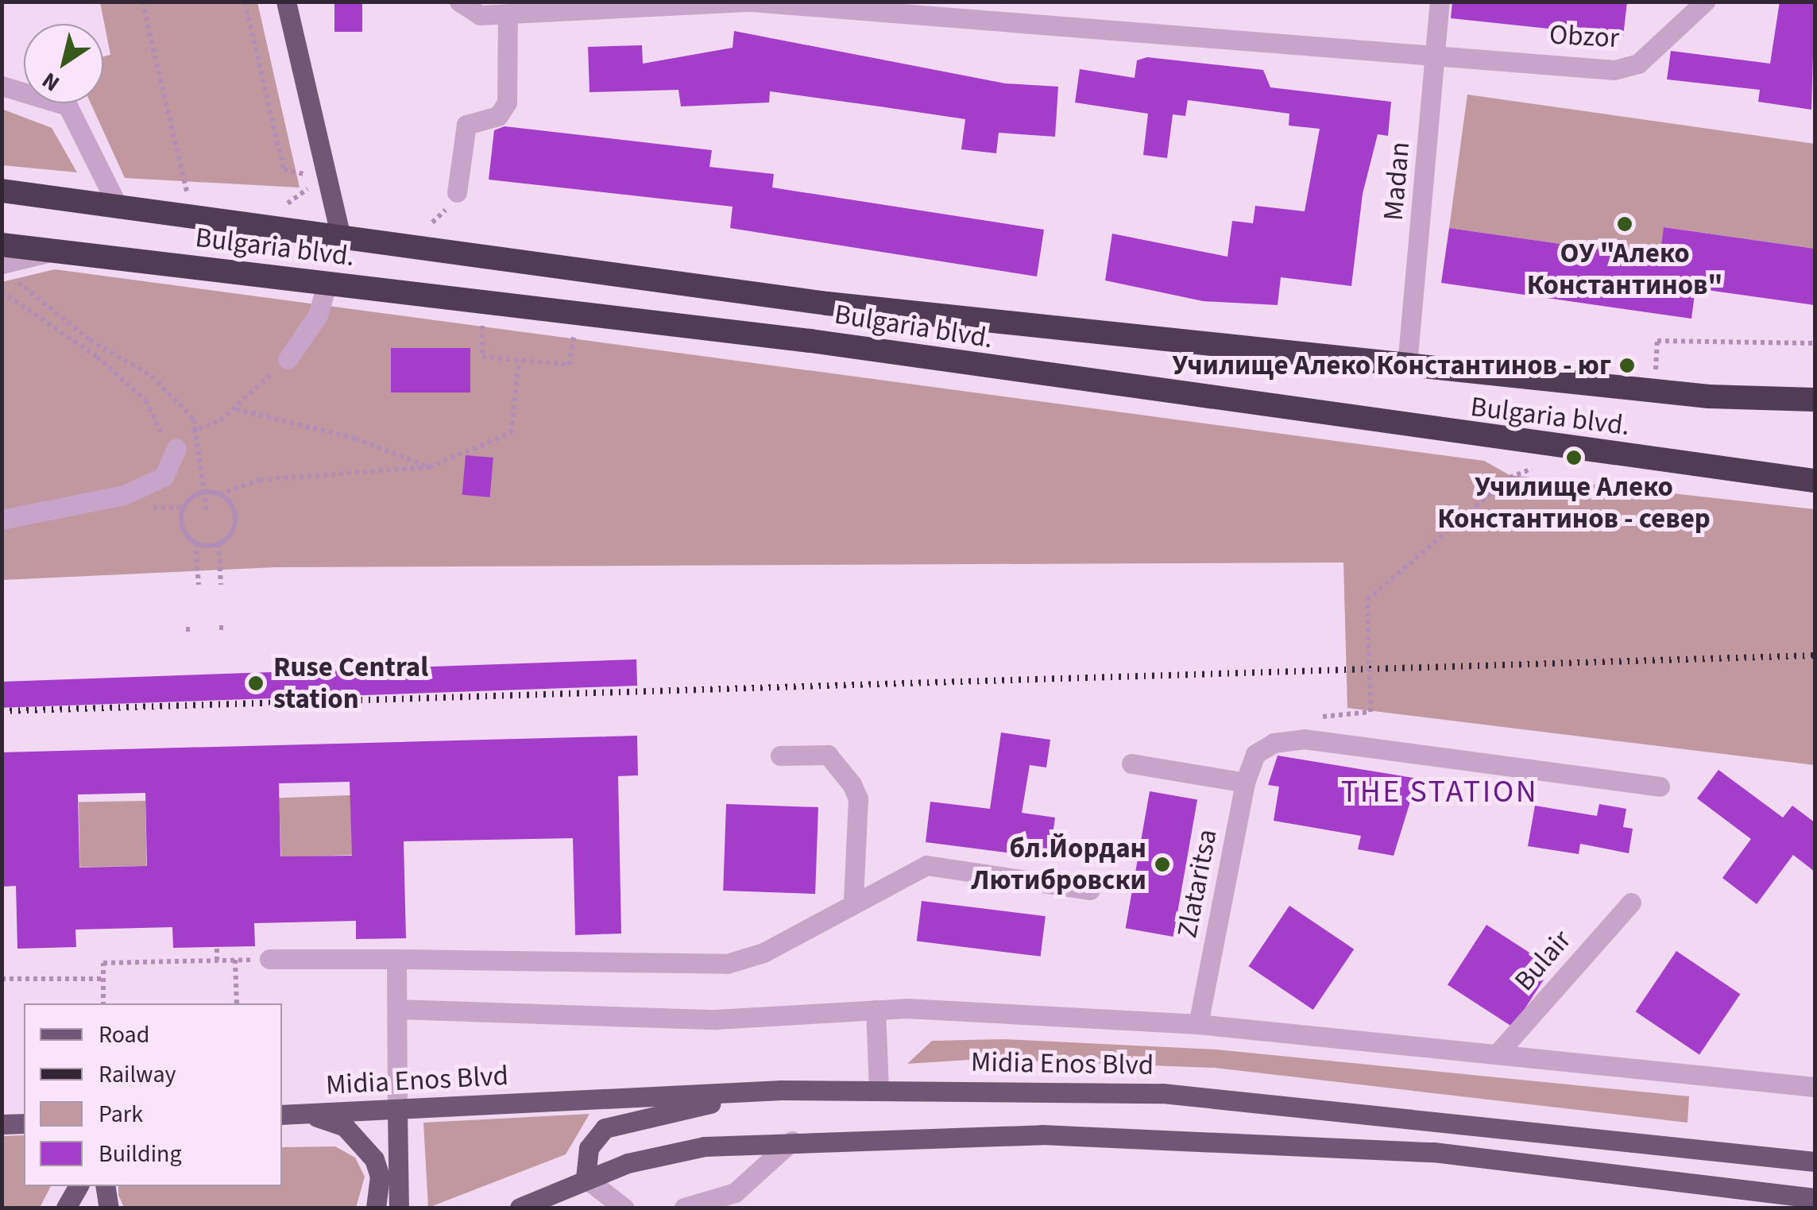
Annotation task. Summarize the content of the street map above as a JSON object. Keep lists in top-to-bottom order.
{
  "streets": {
    "highway": ["Bulgaria blvd."],
    "main road": ["Midia Enos Blvd"],
    "street": [
      "Obzor",
      "Madan",
      "Zlataritsa",
      "Bulair"
    ]
  },
  "crossings": [
    ["Obzor", "Madan"],
    ["Madan", "Bulgaria blvd."]
  ],
  "districts": ["THE STATION"],
  "places": [
    "ОУ \"Алеко Константинов\"",
    "Училище Алеко Константинов - юг",
    "Училище Алеко Константинов - север",
    "Ruse Central station",
    "бл.Йордан Лютибровски"
  ],
  "legend": [
    "Road",
    "Railway",
    "Park",
    "Building"
  ],
  "north": "bottom left"
}
